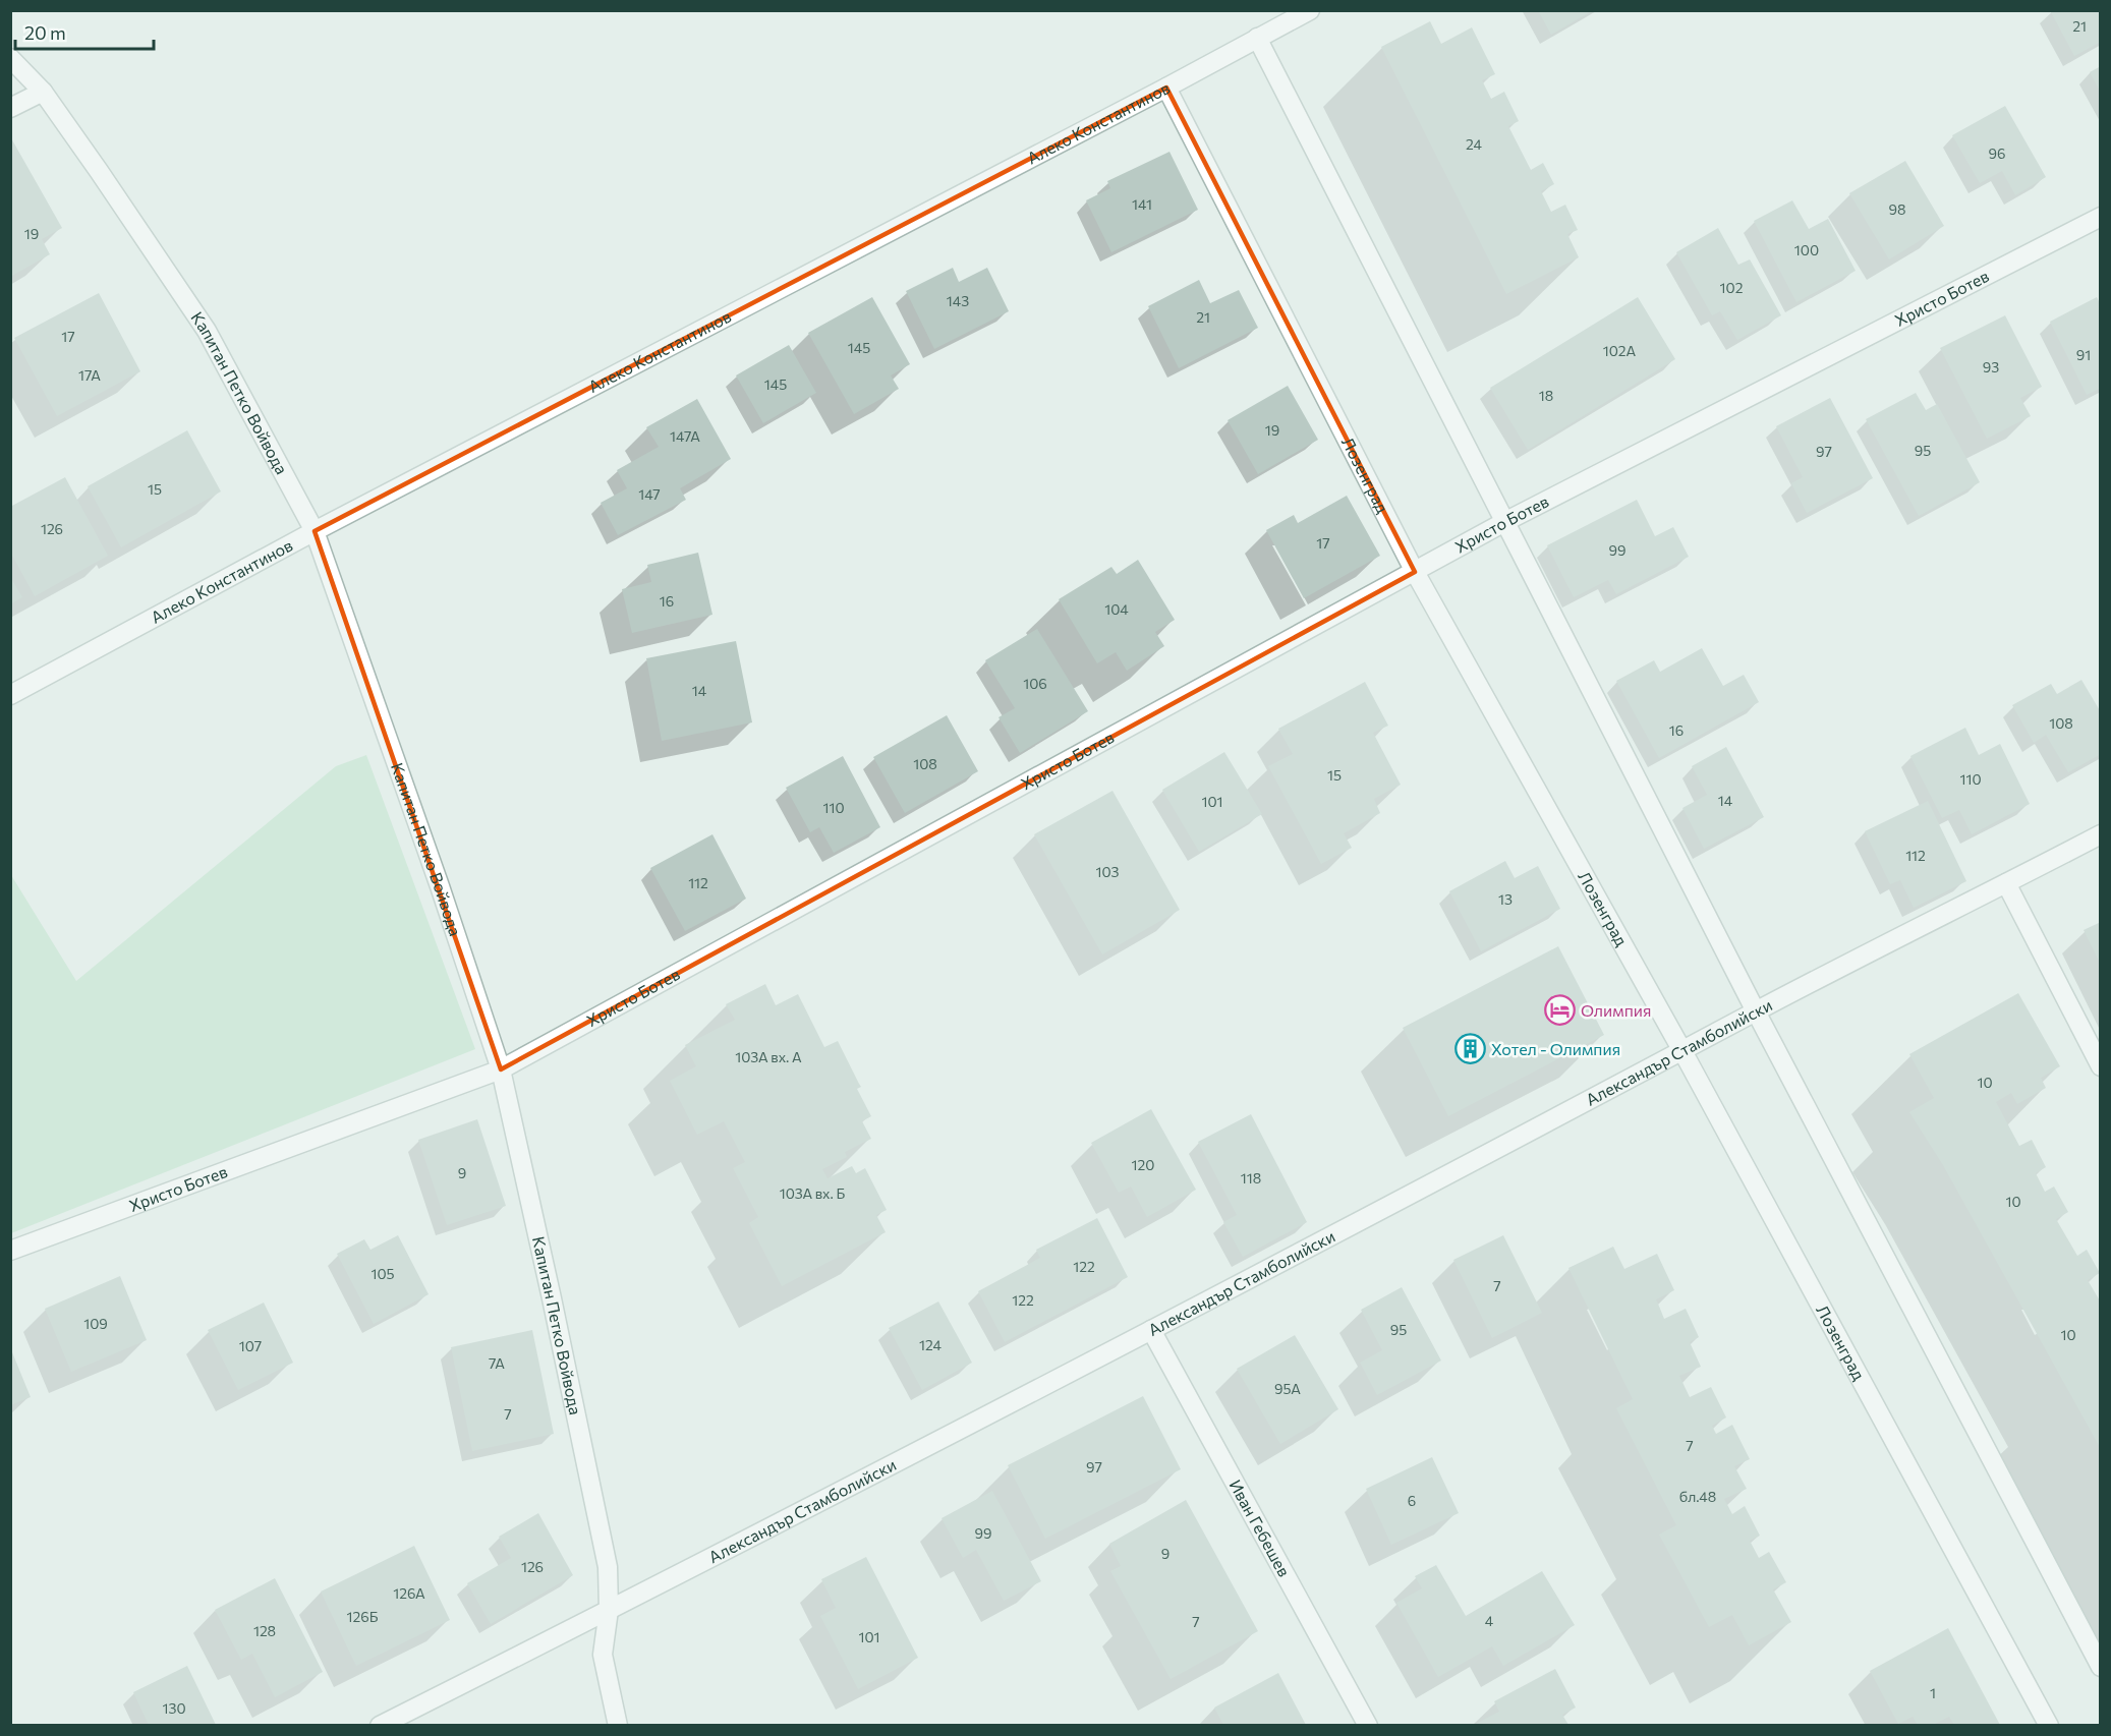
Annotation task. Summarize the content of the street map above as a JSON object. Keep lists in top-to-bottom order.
{
  "streets": {
    "street": [
      "Алеко Константинов",
      "Христо Ботев",
      "Капитан Петко Войвода",
      "Лозенград",
      "Александър Стамболийски",
      "Иван Гебешев"
    ]
  },
  "crossings": [
    ["Алеко Константинов", "Капитан Петко Войвода"],
    ["Алеко Константинов", "Лозенград"],
    ["Христо Ботев", "Капитан Петко Войвода"],
    ["Христо Ботев", "Лозенград"],
    ["Капитан Петко Войвода", "Александър Стамболийски"],
    ["Лозенград", "Александър Стамболийски"],
    ["Александър Стамболийски", "Иван Гебешев"]
  ],
  "places": {
    "hotel": ["Олимпия"],
    "building": ["Хотел - Олимпия"]
  },
  "house_numbers": [
    "21",
    "24",
    "96",
    "141",
    "98",
    "19",
    "100",
    "102",
    "143",
    "21",
    "17",
    "145",
    "102А",
    "91",
    "93",
    "17А",
    "145",
    "18",
    "19",
    "147А",
    "95",
    "97",
    "15",
    "147",
    "126",
    "17",
    "99",
    "16",
    "104",
    "106",
    "14",
    "108",
    "16",
    "108",
    "15",
    "110",
    "14",
    "101",
    "110",
    "112",
    "103",
    "112",
    "13",
    "103А вх. А",
    "10",
    "120",
    "9",
    "118",
    "103А вх. Б",
    "10",
    "122",
    "105",
    "7",
    "122",
    "109",
    "95",
    "10",
    "124",
    "107",
    "7А",
    "95А",
    "7",
    "7",
    "97",
    "бл.48",
    "6",
    "99",
    "9",
    "126",
    "126А",
    "126Б",
    "4",
    "7",
    "128",
    "101",
    "1",
    "130"
  ],
  "scale_bar": "20 m"
}
